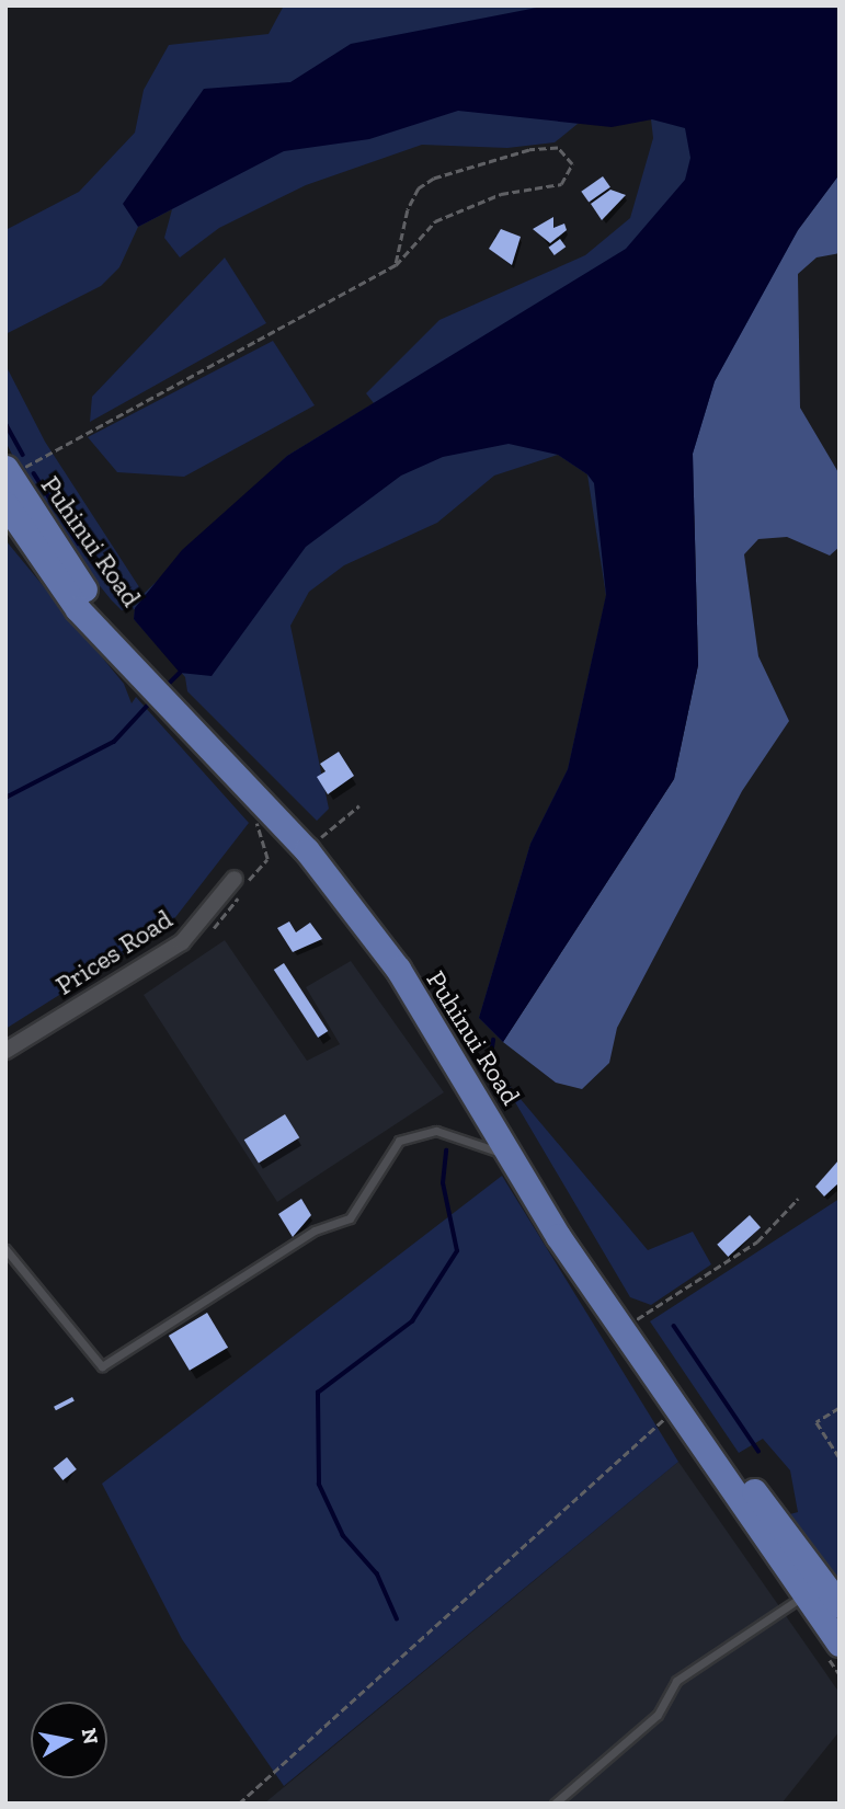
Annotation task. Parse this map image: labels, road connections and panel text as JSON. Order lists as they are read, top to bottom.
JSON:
{
  "streets": {
    "highway": ["Puhinui Road"],
    "street": ["Prices Road"]
  },
  "north": "right"
}
